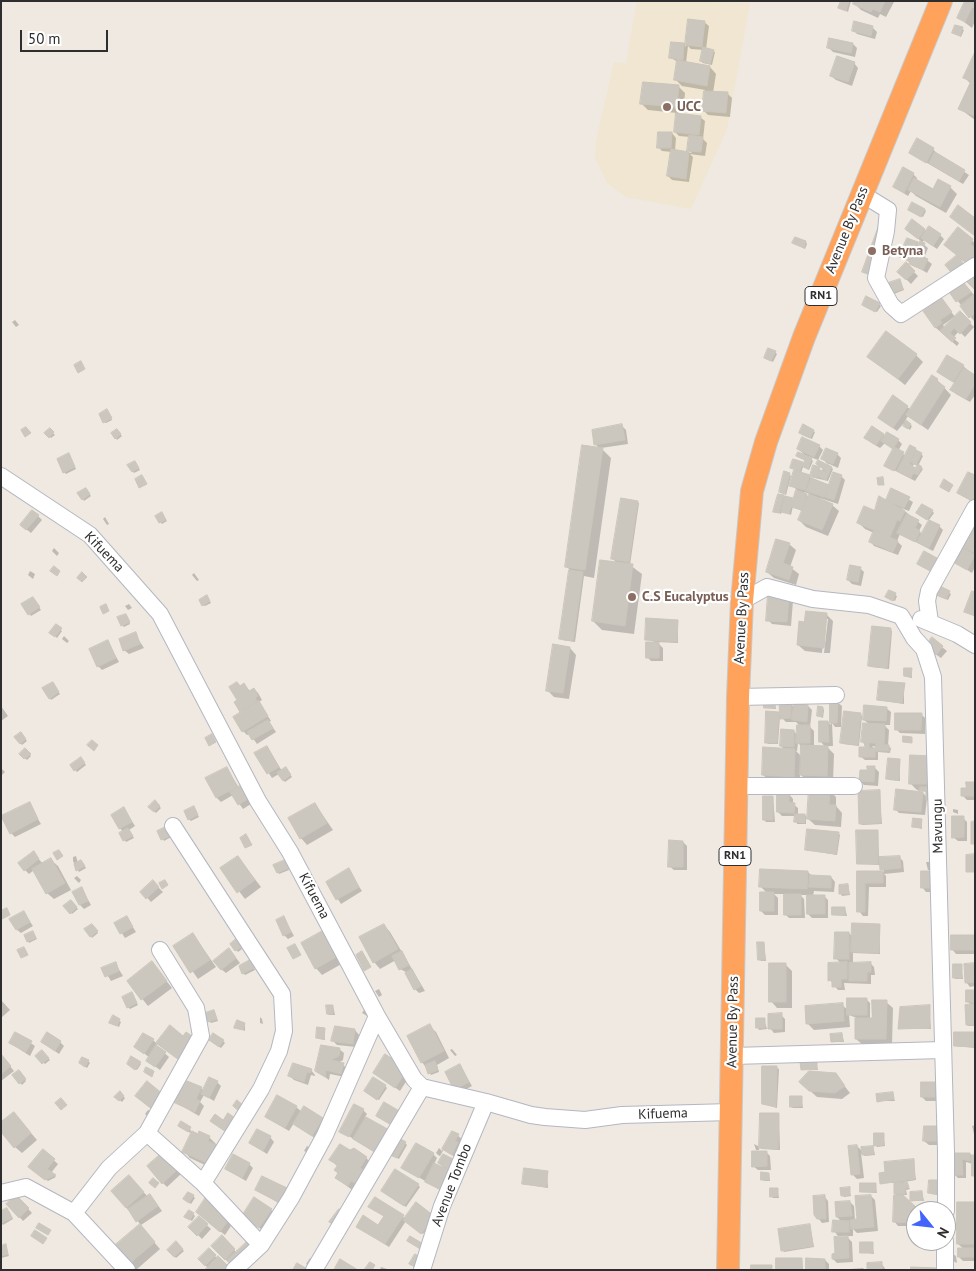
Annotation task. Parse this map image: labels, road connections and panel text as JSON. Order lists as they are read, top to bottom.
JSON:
{
  "streets": {
    "highway": ["Avenue By Pass", "RN1"],
    "street": ["Kifuema", "Mavungu", "Avenue Tombo"]
  },
  "crossings": [
    ["Avenue By Pass", "Kifuema"],
    ["Kifuema", "Avenue Tombo"]
  ],
  "places": ["UCC", "Betyna", "C.S Eucalyptus"],
  "scale_bar": "50 m",
  "north": "bottom right"
}
